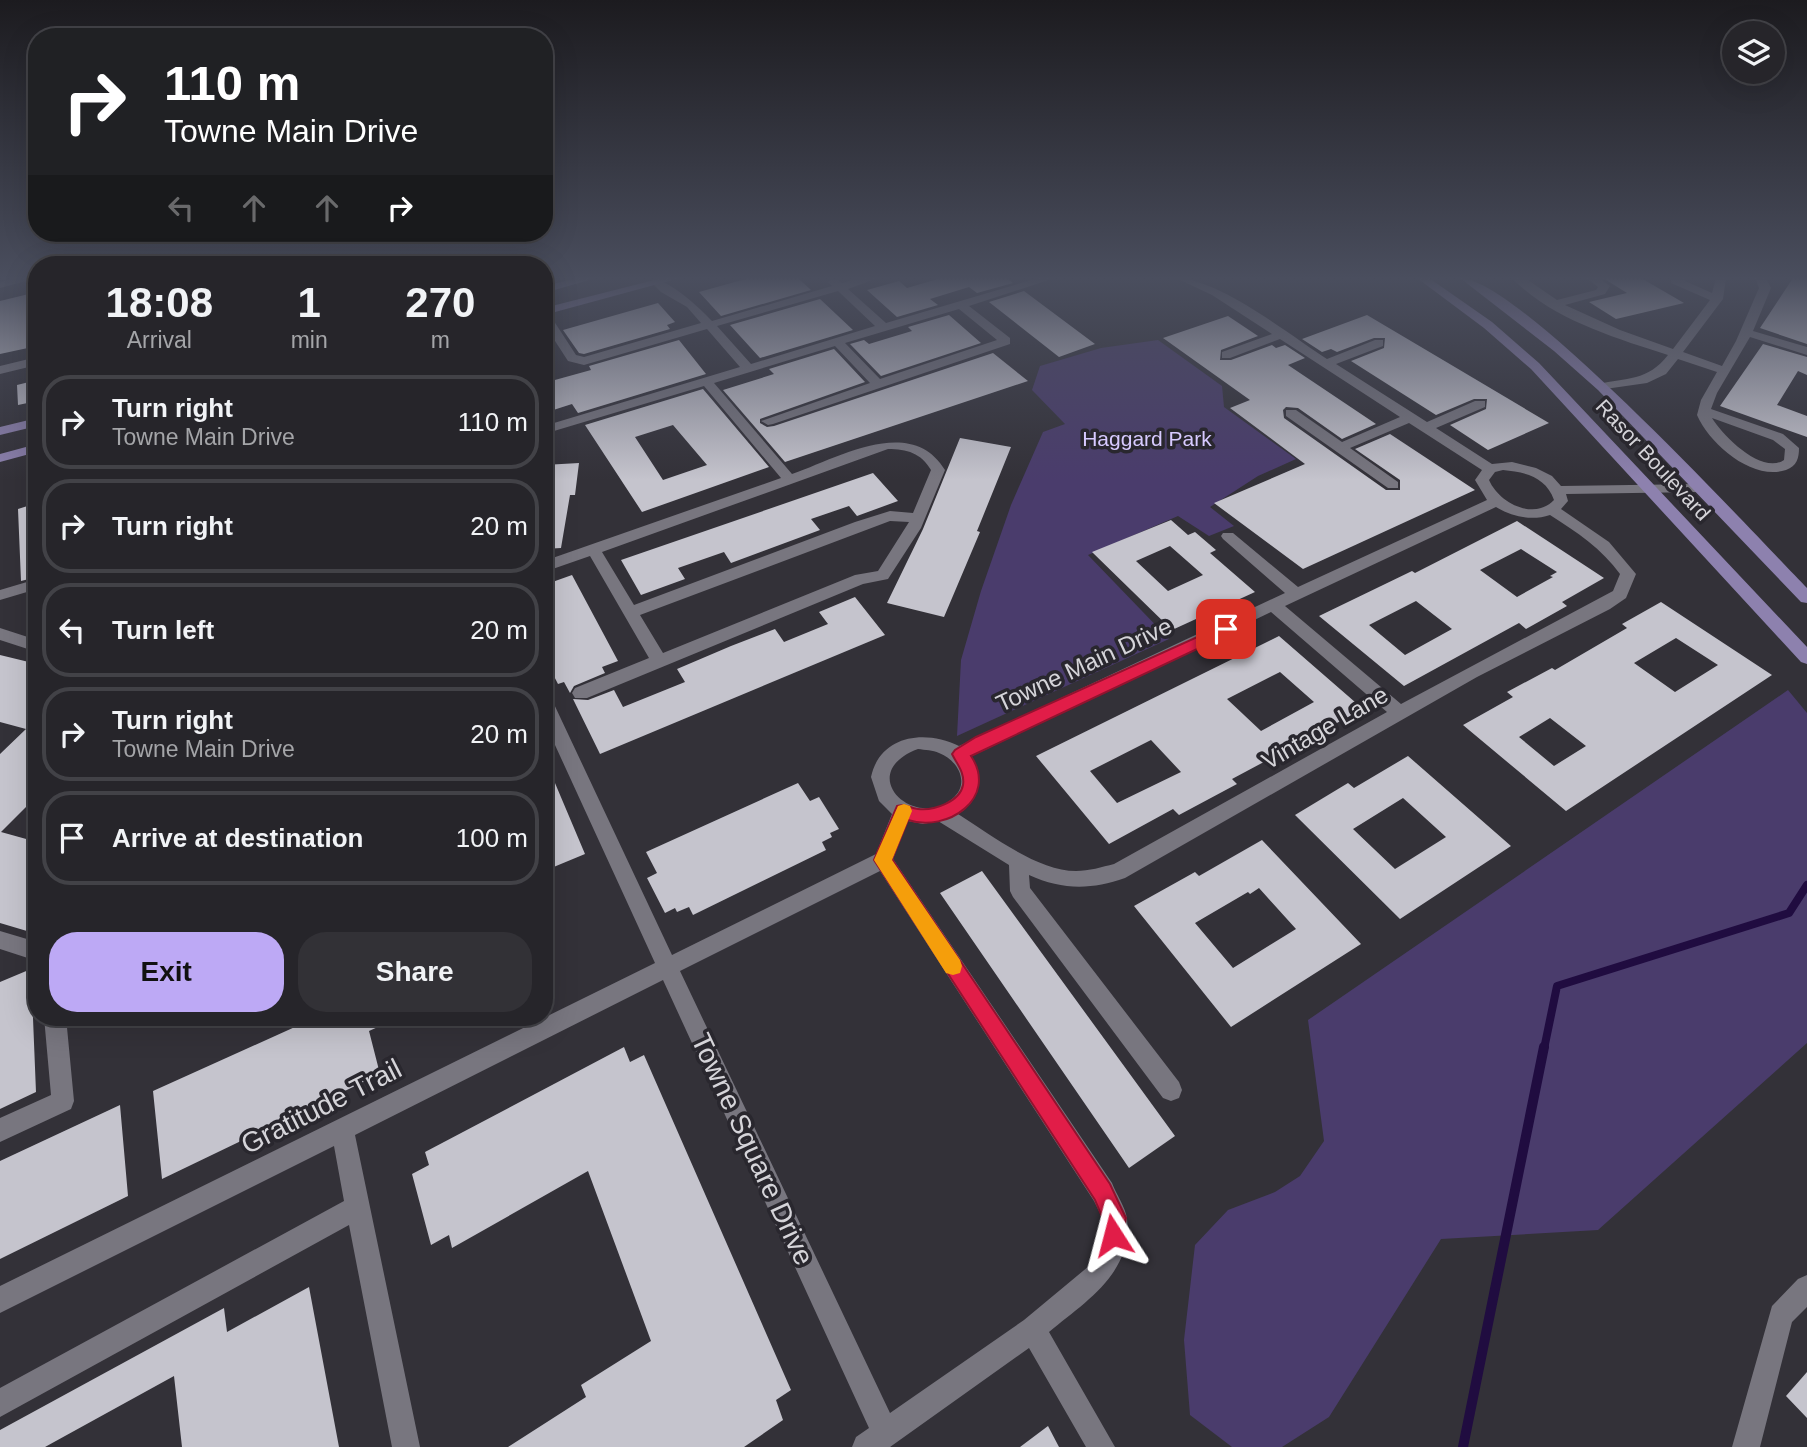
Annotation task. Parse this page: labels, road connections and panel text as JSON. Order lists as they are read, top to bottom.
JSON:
{
  "streets": {
    "main road": ["Rasor Boulevard"],
    "street": [
      "Towne Main Drive",
      "Vintage Lane",
      "Gratitude Trail",
      "Towne Square Drive"
    ]
  },
  "crossings": [
    ["Towne Main Drive", "Vintage Lane"],
    ["Gratitude Trail", "Towne Square Drive"]
  ],
  "parks": ["Haggard Park"],
  "page": {
    "turn": ["110 m", "Towne Main Drive"],
    "eta": [
      "18:08",
      "Arrival",
      "1",
      "min",
      "270",
      "m"
    ],
    "list": [
      {
        "name": "Turn right",
        "note": "Towne Main Drive",
        "value": "110 m"
      },
      {
        "name": "Turn right",
        "value": "20 m"
      },
      {
        "name": "Turn left",
        "value": "20 m"
      },
      {
        "name": "Turn right",
        "note": "Towne Main Drive",
        "value": "20 m"
      },
      {
        "name": "Arrive at destination",
        "value": "100 m"
      }
    ],
    "buttons": ["Exit", "Share"]
  }
}
